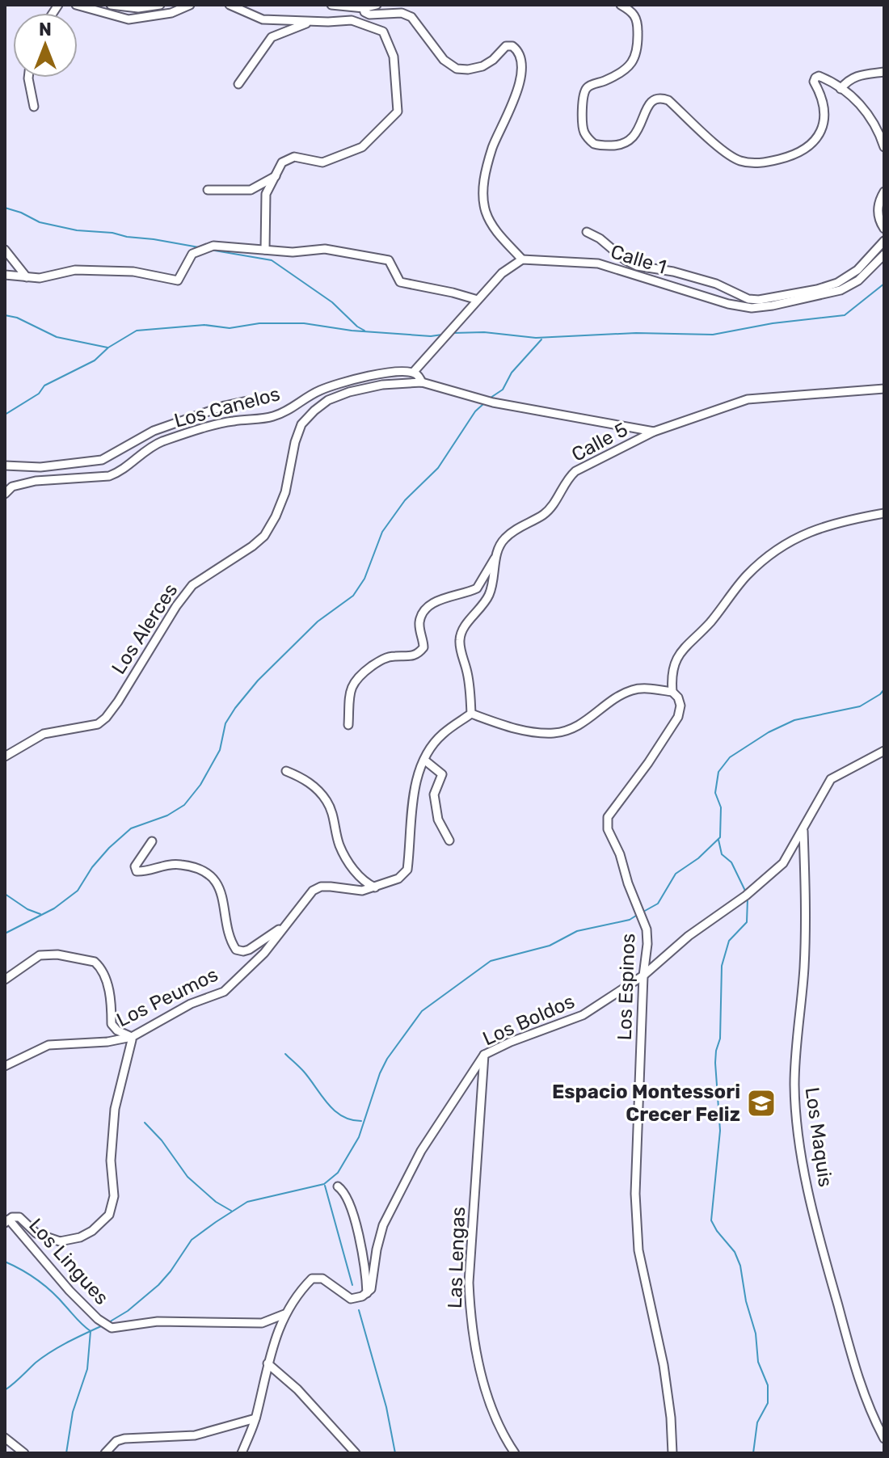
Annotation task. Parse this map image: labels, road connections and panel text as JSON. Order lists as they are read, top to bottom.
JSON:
{
  "streets": {
    "street": [
      "Calle 1",
      "Los Canelos",
      "Calle 5",
      "Los Alerces",
      "Los Espinos",
      "Los Peumos",
      "Los Boldos",
      "Los Maquis",
      "Las Lengas",
      "Los Lingues"
    ]
  },
  "crossings": [
    ["Calle 5", "Los Peumos"],
    ["Los Espinos", "Los Boldos"],
    ["Los Peumos", "Los Lingues"],
    ["Los Boldos", "Los Maquis"],
    ["Los Boldos", "Las Lengas"]
  ],
  "places": {
    "school or university": ["Espacio Montessori Crecer Feliz"]
  },
  "north": "top"
}
